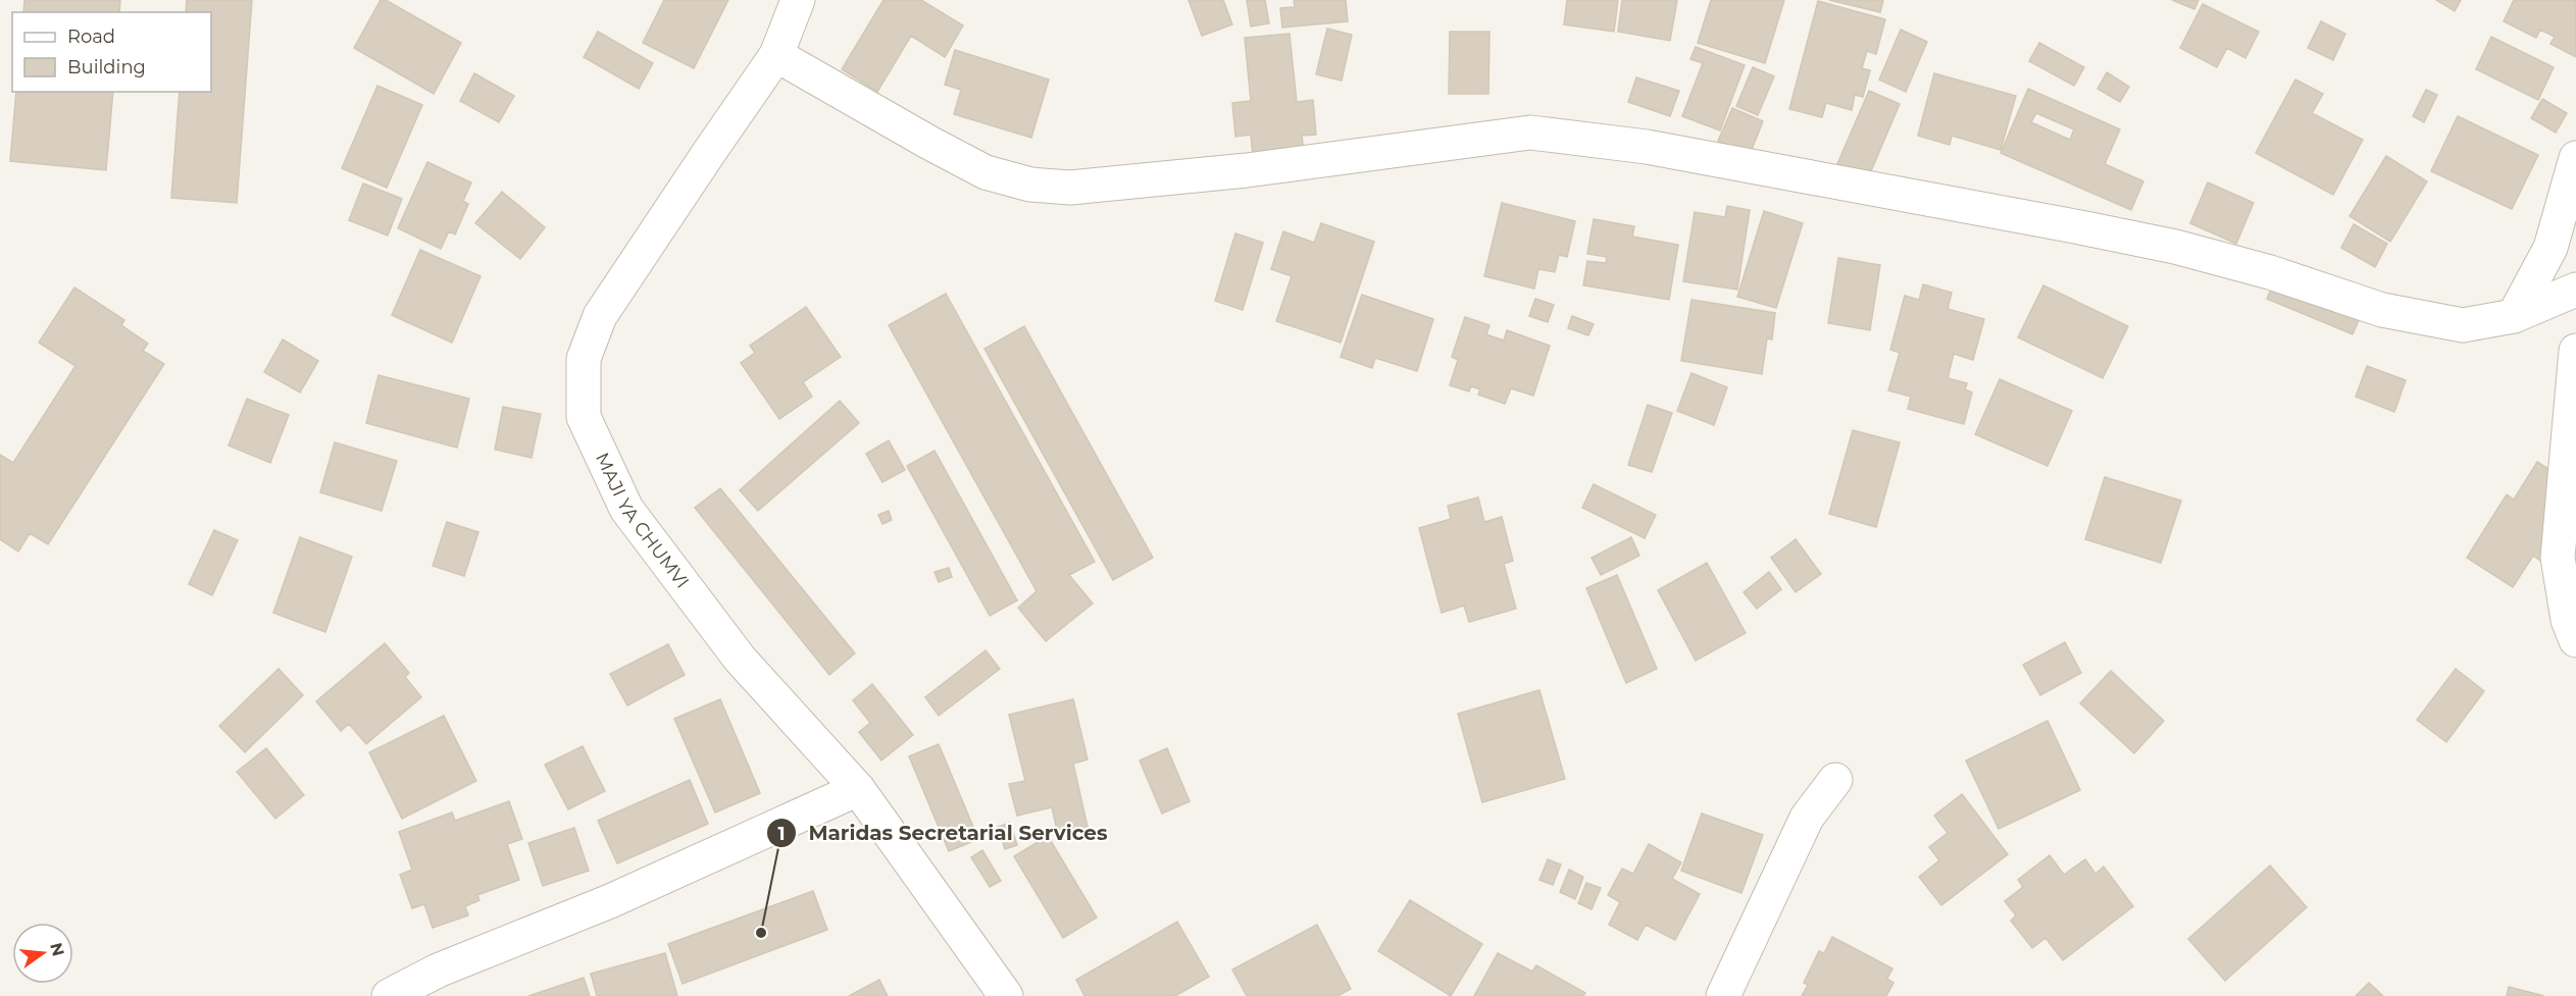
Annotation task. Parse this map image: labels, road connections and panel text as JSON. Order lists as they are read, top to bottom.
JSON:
{
  "streets": {
    "street": ["MAJI YA CHUMVI"]
  },
  "places": ["Maridas Secretarial Services"],
  "legend": ["Road", "Building"],
  "north": "right"
}
